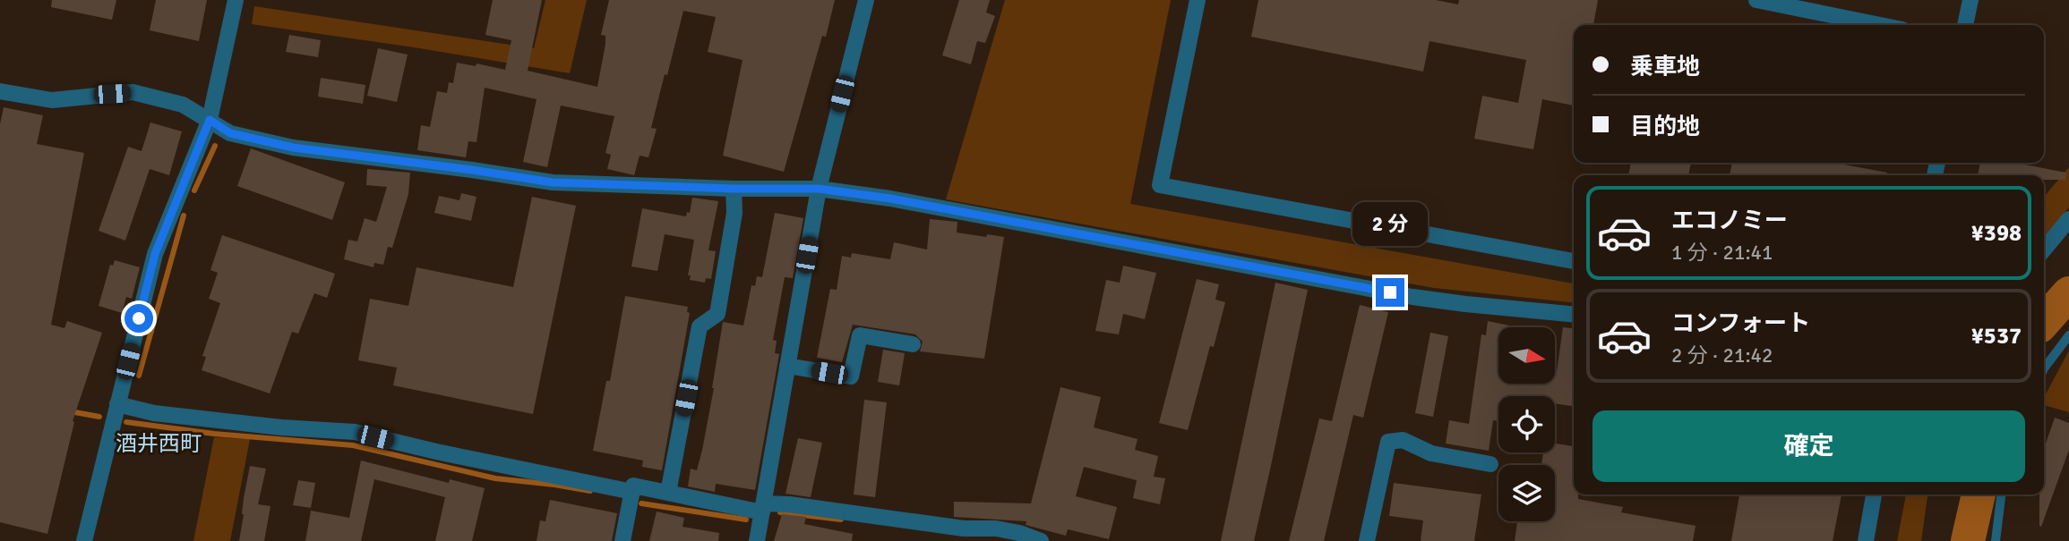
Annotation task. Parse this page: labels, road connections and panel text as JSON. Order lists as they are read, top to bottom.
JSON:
{
  "districts": ["酒井西町"],
  "north": "right",
  "page": {
    "banner": ["乗車地", "目的地"],
    "list": [
      {
        "name": "エコノミー",
        "note": "1 分 · 21:41",
        "value": "¥398"
      },
      {
        "name": "コンフォート",
        "note": "2 分 · 21:42",
        "value": "¥537"
      }
    ],
    "bubble": "2 分",
    "buttons": "確定"
  }
}
